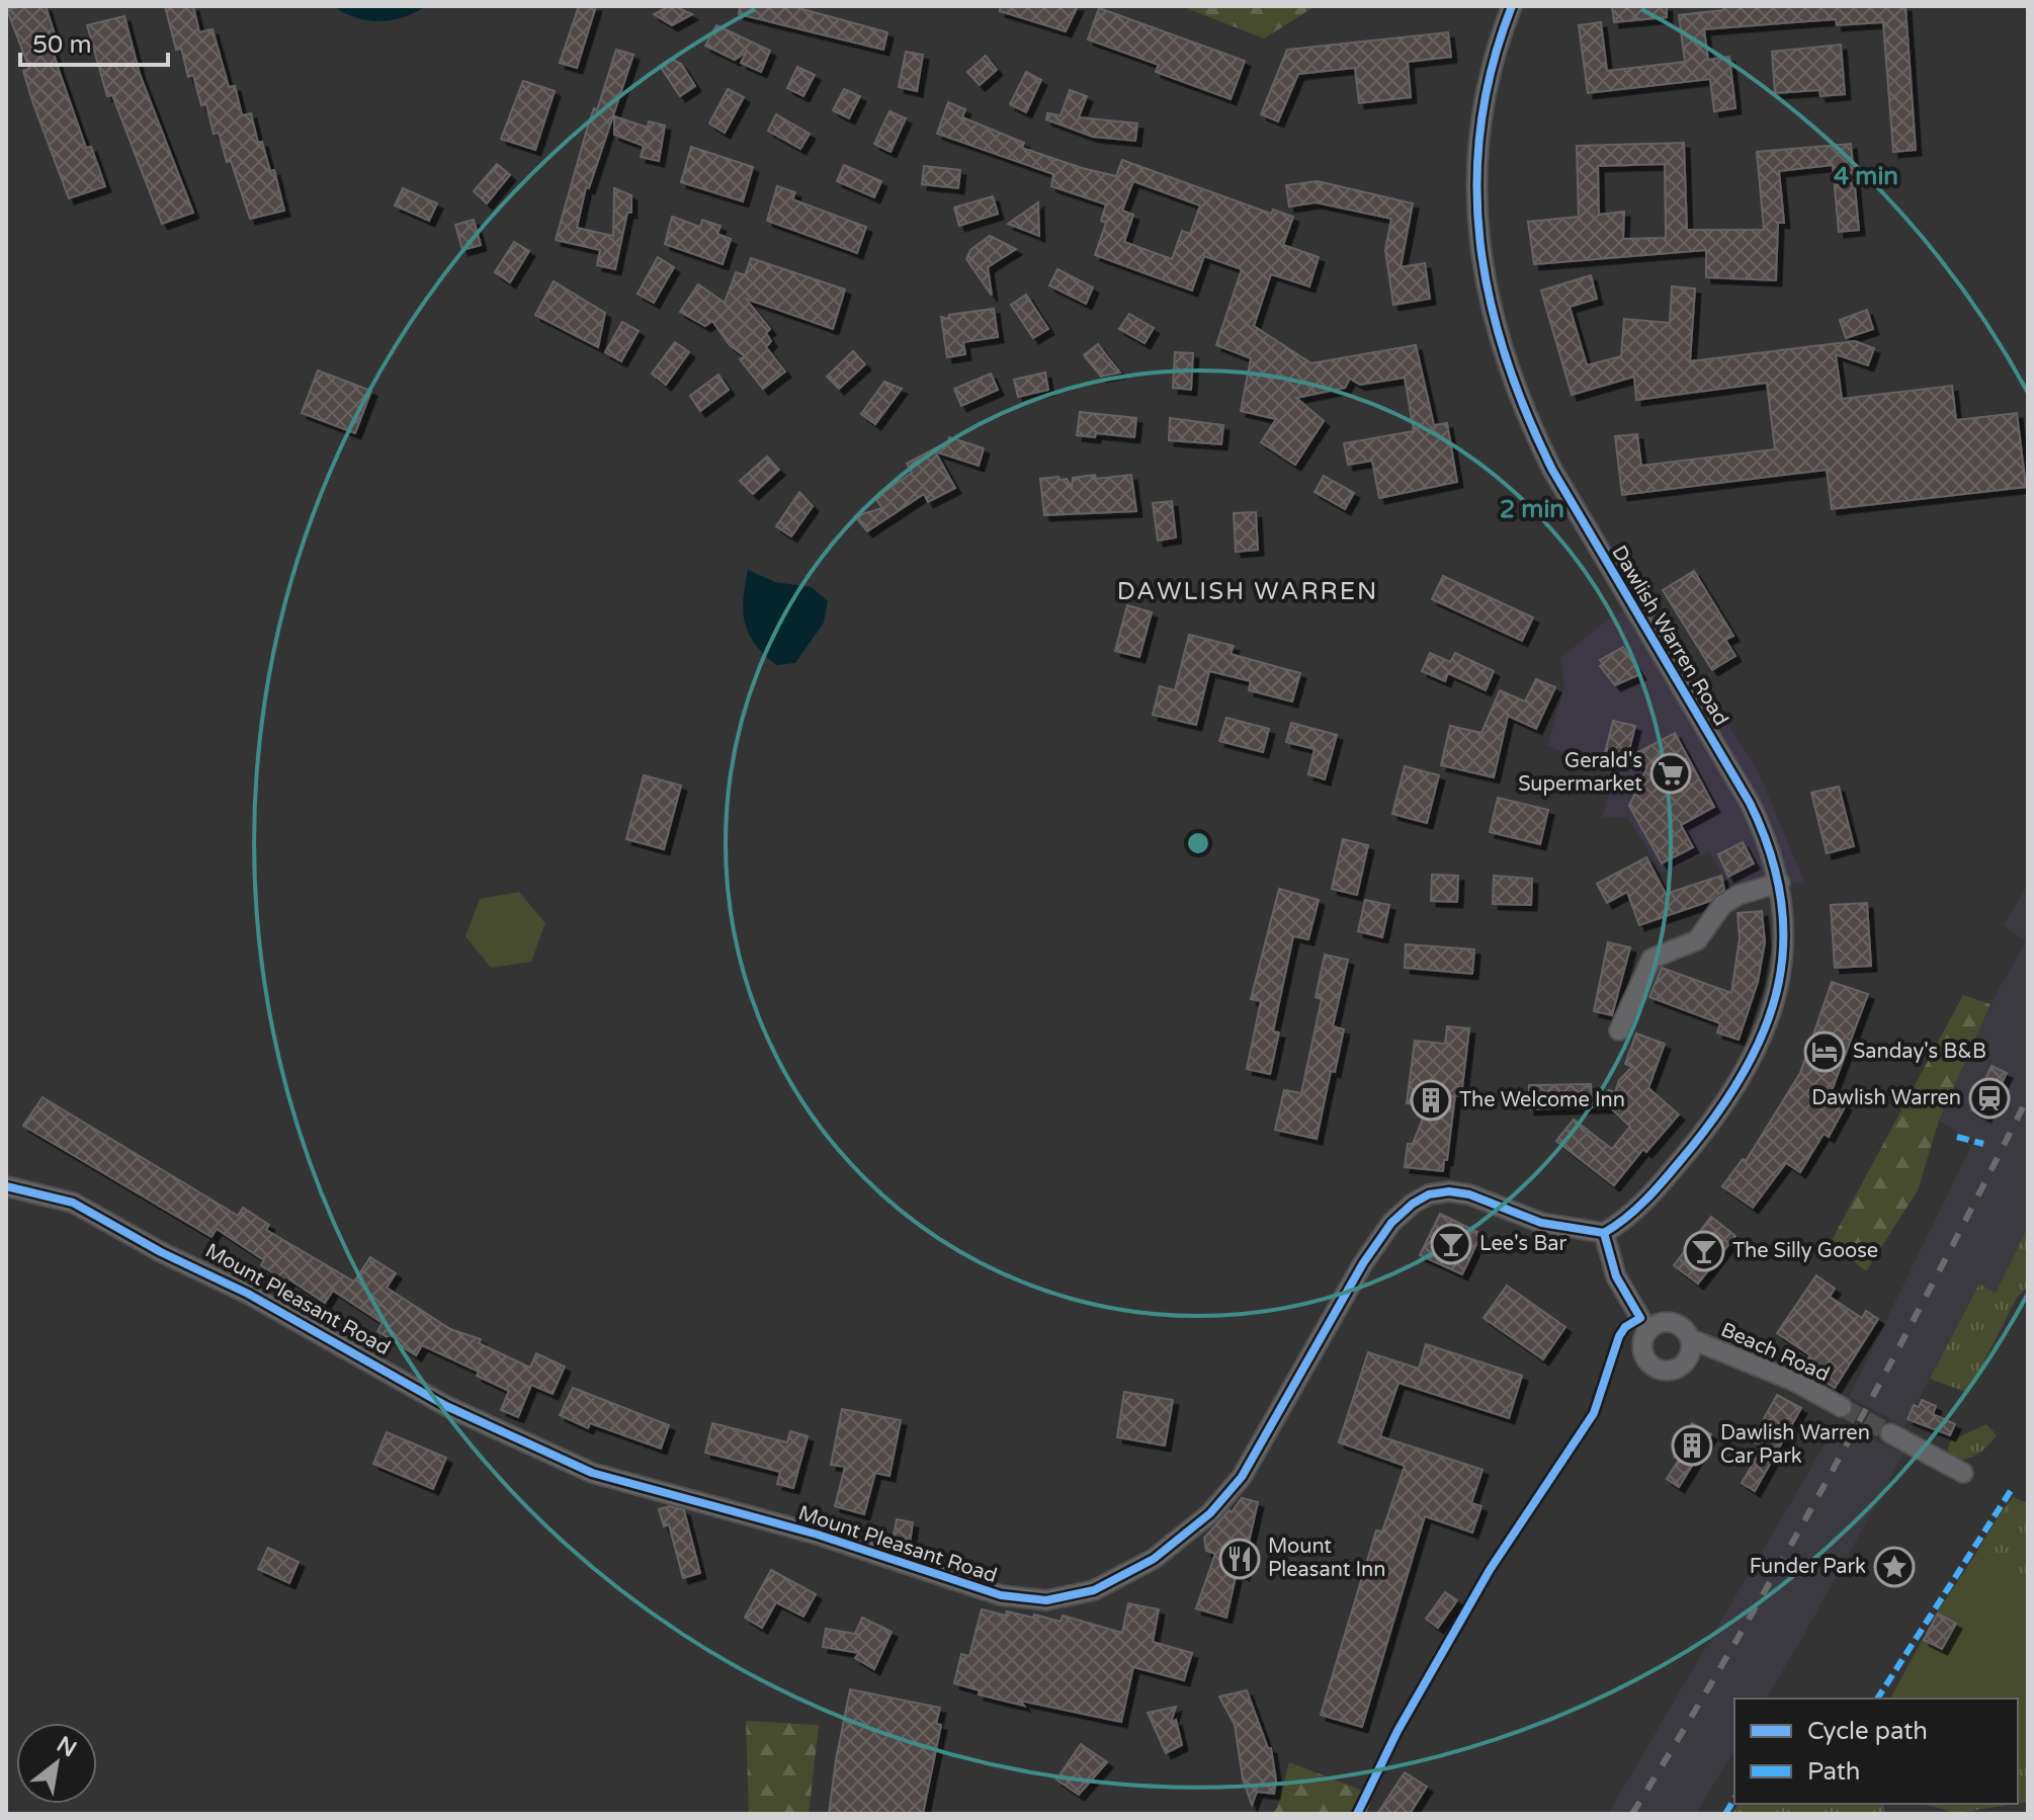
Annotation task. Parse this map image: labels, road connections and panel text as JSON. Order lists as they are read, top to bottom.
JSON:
{
  "streets": {
    "street": ["Dawlish Warren Road", "Mount Pleasant Road", "Beach Road"]
  },
  "crossings": [
    ["Dawlish Warren Road", "Mount Pleasant Road"],
    ["Dawlish Warren Road", "Beach Road"],
    ["Mount Pleasant Road", "Beach Road"]
  ],
  "districts": ["DAWLISH WARREN"],
  "places": {
    "supermarket": ["Gerald's Supermarket"],
    "hotel": ["Sanday's B&B"],
    "station": ["Dawlish Warren"],
    "building": ["The Welcome Inn", "Dawlish Warren Car Park"],
    "bar": ["Lee's Bar", "The Silly Goose"],
    "restaurant": ["Mount Pleasant Inn"],
    "place": ["Funder Park"]
  },
  "legend": ["Cycle path", "Path"],
  "scale_bar": "50 m",
  "north": "top right",
  "rings": ["4 min", "2 min"]
}
